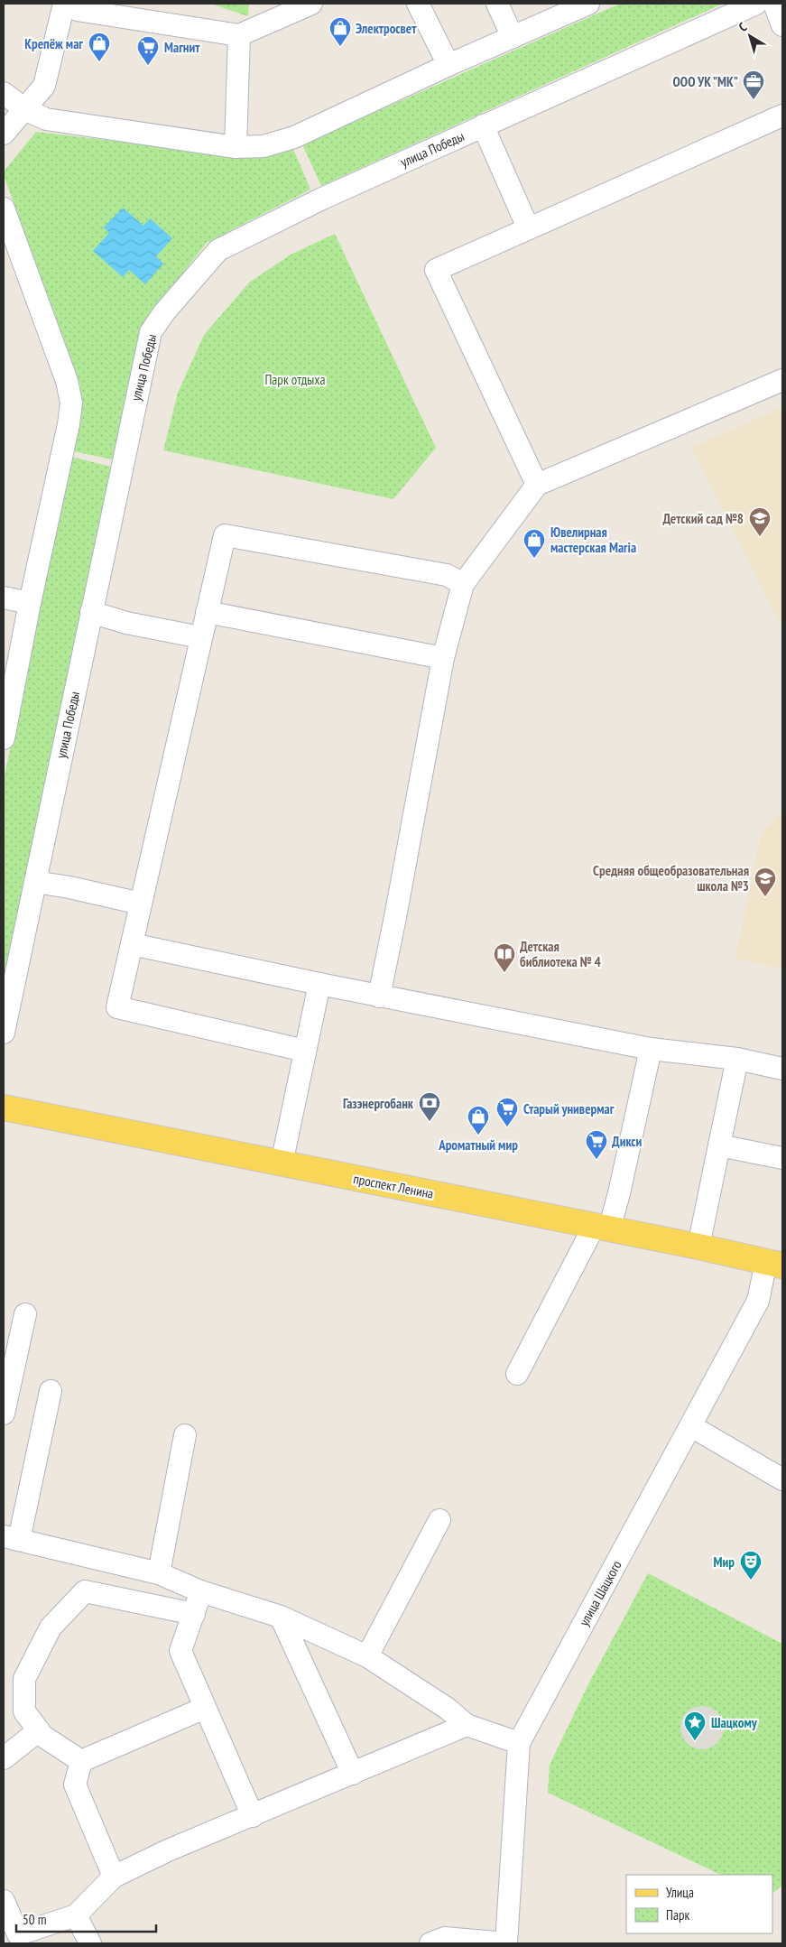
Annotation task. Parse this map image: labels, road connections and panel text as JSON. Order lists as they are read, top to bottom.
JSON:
{
  "streets": {
    "main road": ["проспект Ленина"],
    "street": ["улица Победы", "улица Шацкого"]
  },
  "crossings": [
    ["проспект Ленина", "улица Шацкого"]
  ],
  "parks": ["Парк отдыха"],
  "places": {
    "shop": [
      "Электросвет",
      "Крепёж маг",
      "Ювелирная мастерская Maria",
      "Ароматный мир"
    ],
    "supermarket": ["Магнит", "Старый универмаг", "Дикси"],
    "office": ["ООО УК \"МК\""],
    "school or university": ["Детский сад №8", "Средняя общеобразовательная школа №3"],
    "library": ["Детская библиотека № 4"],
    "bank": ["Газэнергобанк"],
    "theatre": ["Мир"],
    "place": ["Шацкому"]
  },
  "legend": ["Улица", "Парк"],
  "scale_bar": "50 m",
  "north": "top left"
}
